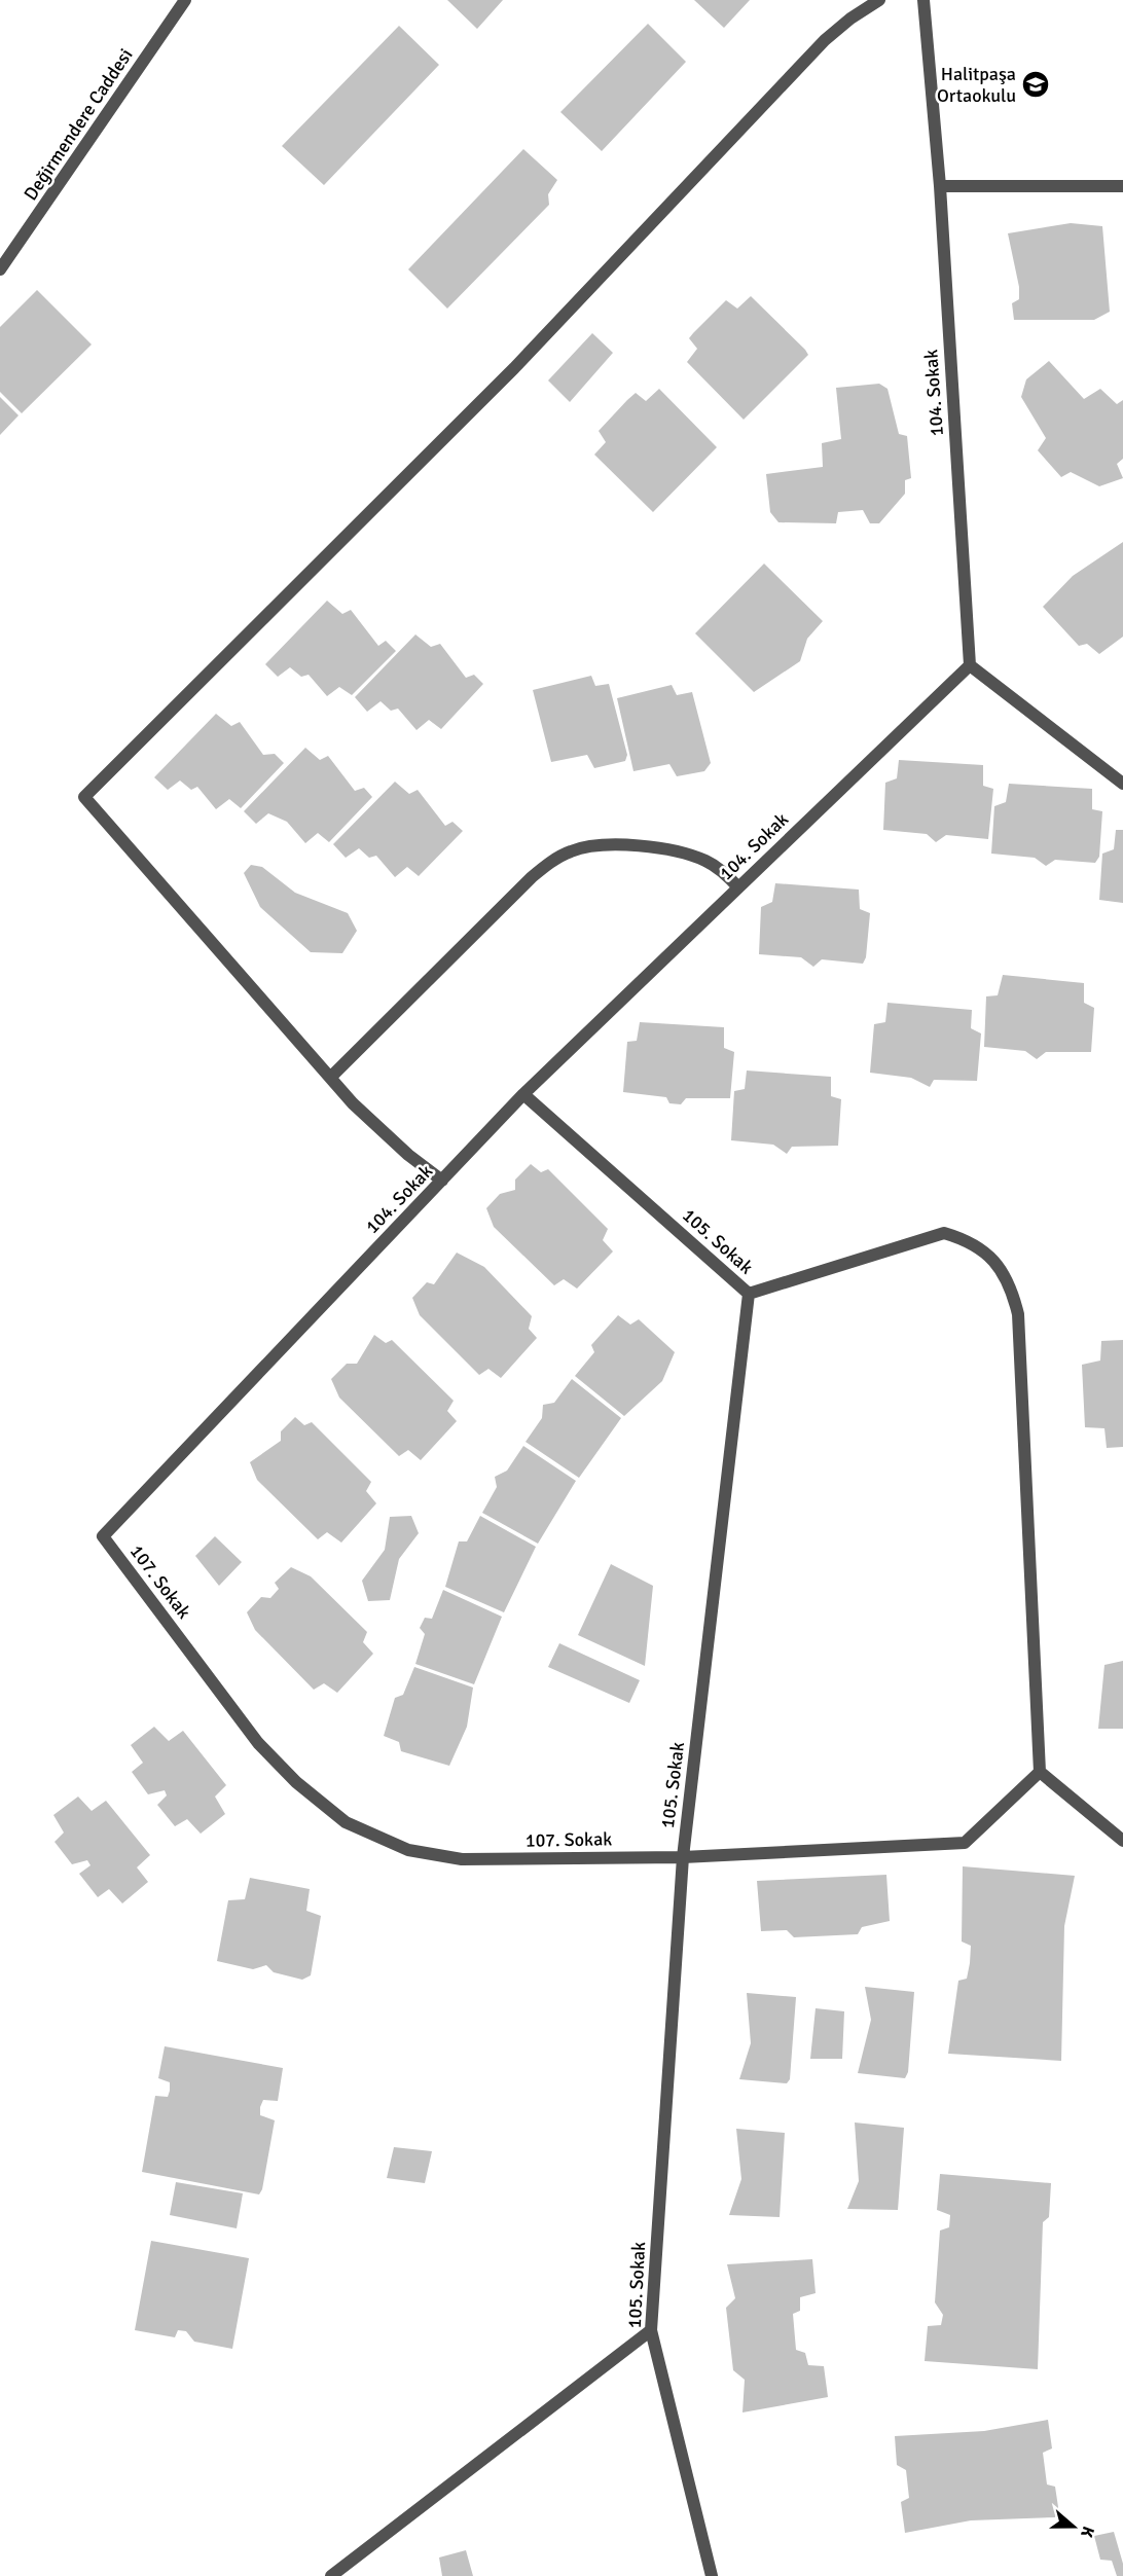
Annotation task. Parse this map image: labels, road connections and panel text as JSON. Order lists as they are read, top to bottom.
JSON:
{
  "streets": {
    "street": [
      "Değirmendere Caddesi",
      "104. Sokak",
      "105. Sokak",
      "107. Sokak"
    ]
  },
  "crossings": [
    ["104. Sokak", "105. Sokak"],
    ["104. Sokak", "107. Sokak"],
    ["105. Sokak", "107. Sokak"]
  ],
  "places": {
    "school or university": ["Halitpaşa Ortaokulu"]
  },
  "north": "right"
}
